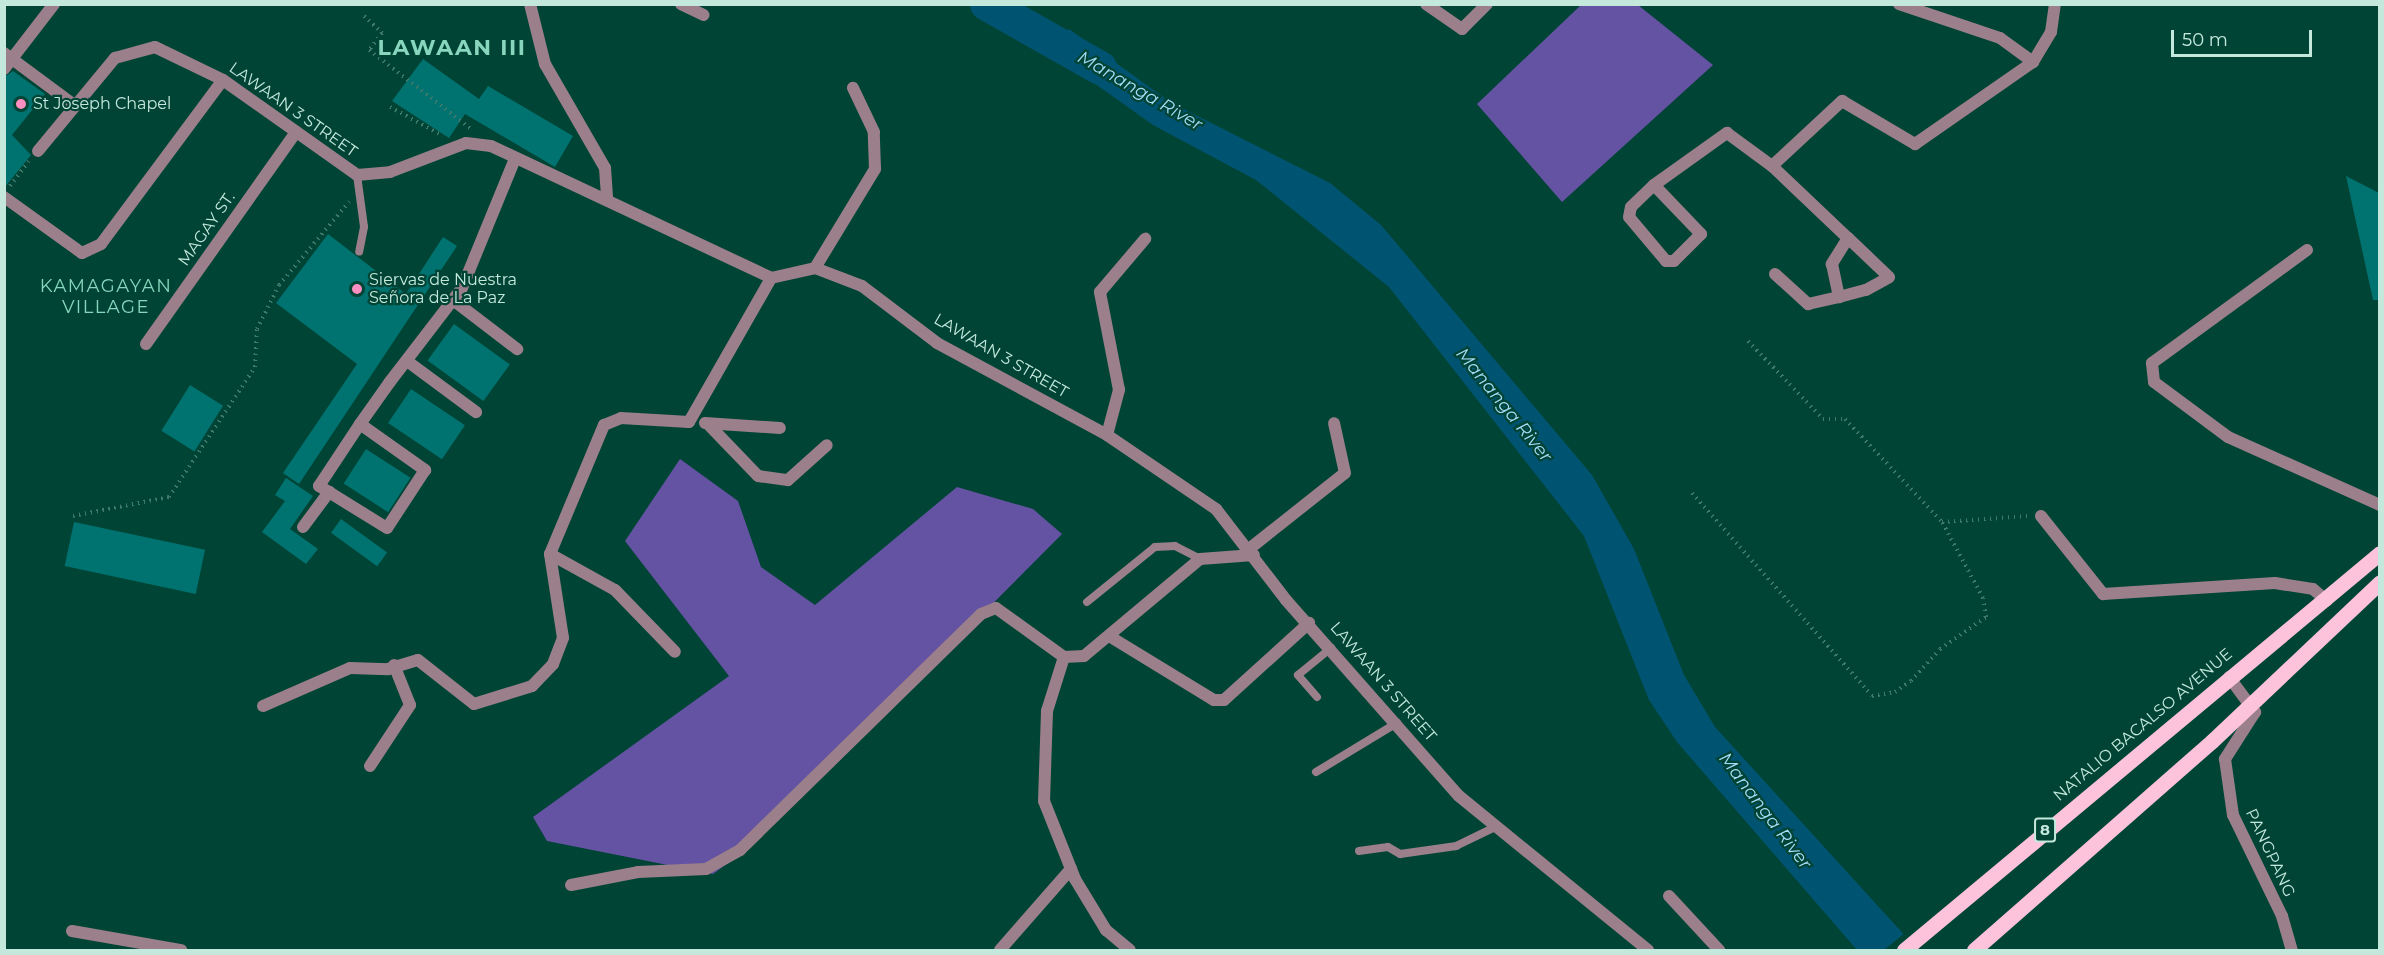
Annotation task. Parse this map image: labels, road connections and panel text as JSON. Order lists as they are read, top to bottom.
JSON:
{
  "streets": {
    "main road": ["NATALIO BACALSO AVENUE", "8"],
    "street": ["LAWAAN 3 STREET", "MAGAY ST.", "PANGPANG"]
  },
  "crossings": [
    ["LAWAAN 3 STREET", "MAGAY ST."]
  ],
  "districts": ["LAWAAN III", "KAMAGAYAN VILLAGE"],
  "water": ["Mananga River"],
  "places": ["St Joseph Chapel", "Siervas de Nuestra Señora de La Paz"],
  "scale_bar": "50 m"
}
